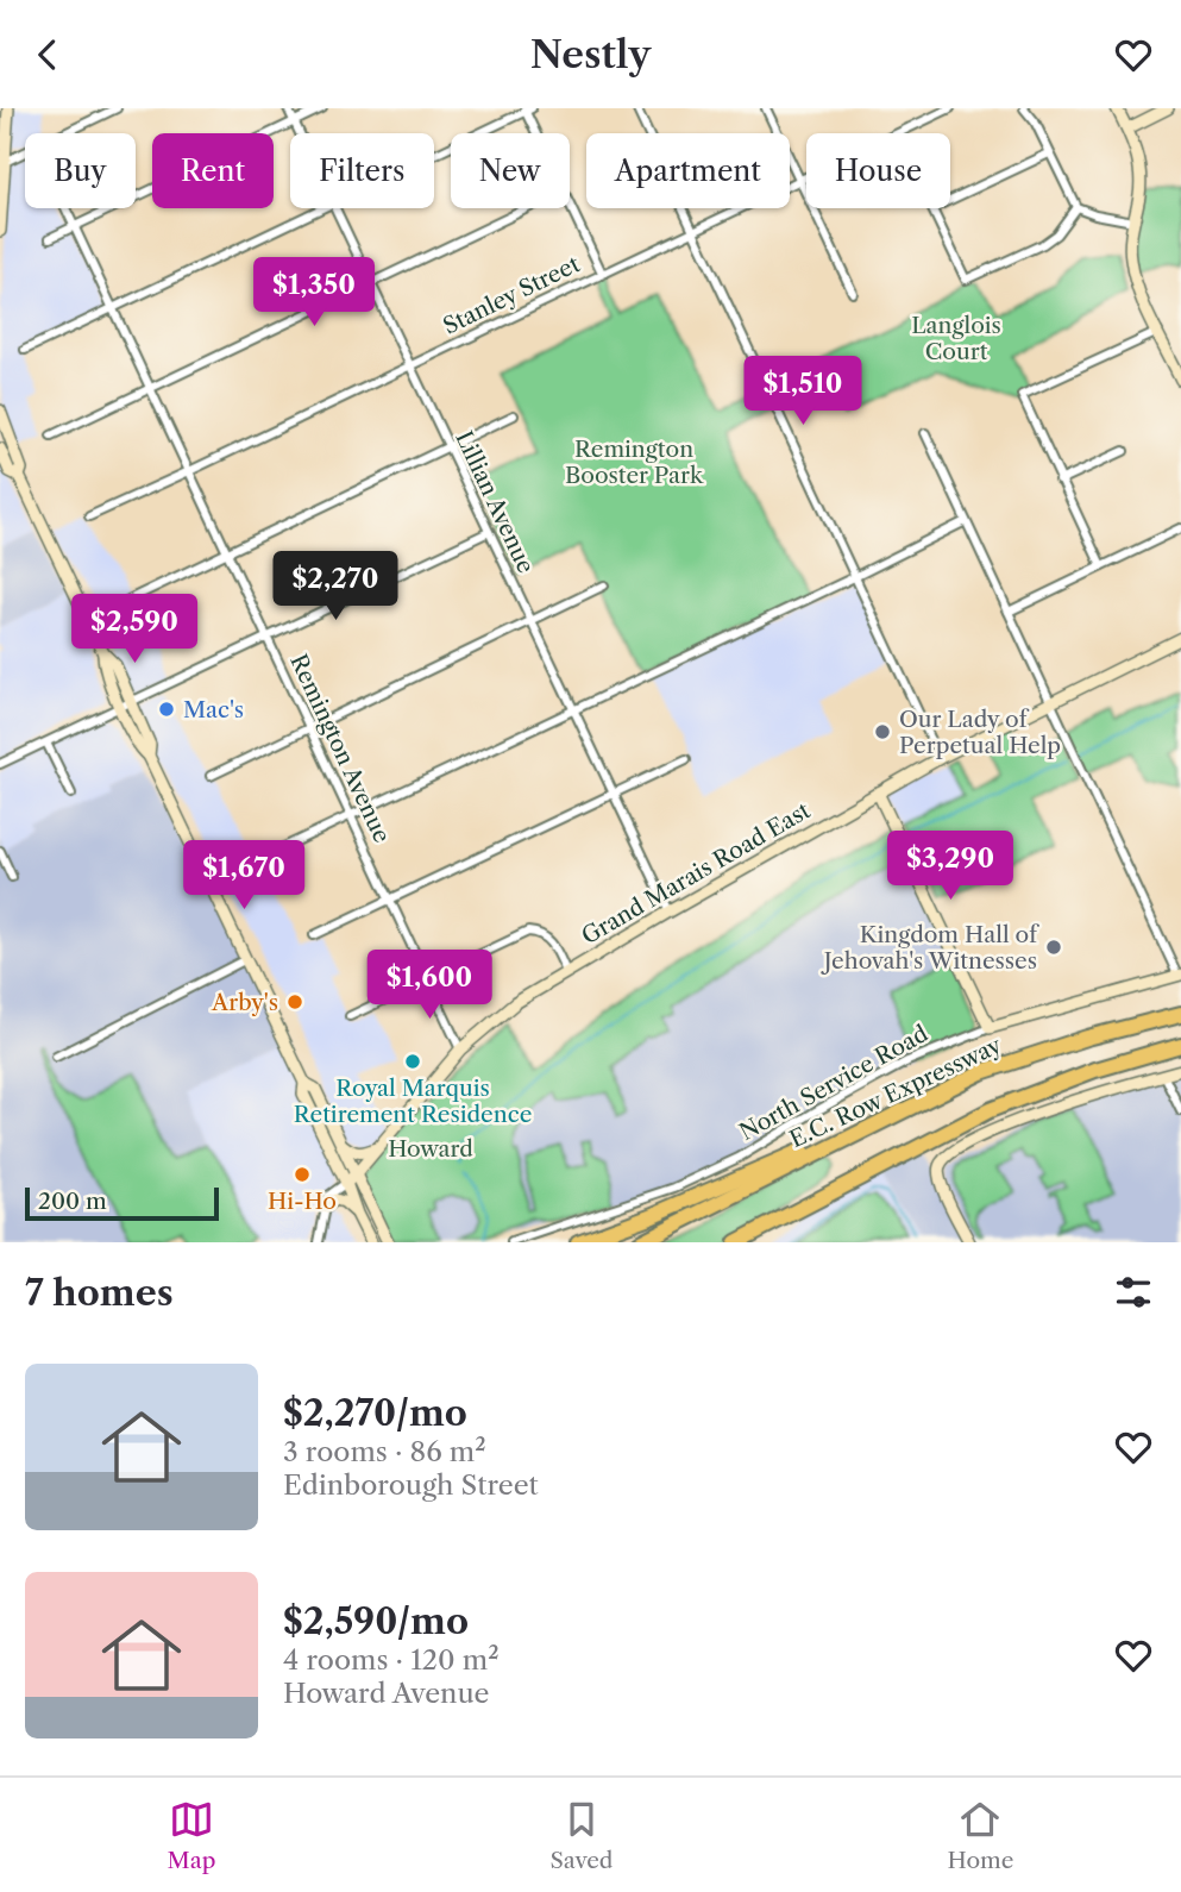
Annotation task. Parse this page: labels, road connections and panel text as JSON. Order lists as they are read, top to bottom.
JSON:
{
  "streets": {
    "highway": ["E.C. Row Expressway"],
    "street": [
      "Stanley Street",
      "Lillian Avenue",
      "Remington Avenue",
      "Grand Marais Road East",
      "North Service Road"
    ]
  },
  "crossings": [
    ["Stanley Street", "Lillian Avenue"],
    ["Stanley Street", "Remington Avenue"],
    ["Lillian Avenue", "Grand Marais Road East"],
    ["Remington Avenue", "Grand Marais Road East"]
  ],
  "parks": ["Langlois Court", "Remington Booster Park", "Howard"],
  "places": [
    "Mac's",
    "Our Lady of Perpetual Help",
    "Kingdom Hall of Jehovah's Witnesses",
    "Arby's",
    "Royal Marquis Retirement Residence",
    "Hi-Ho"
  ],
  "scale_bar": "200 m",
  "page": {
    "header": "Nestly",
    "chip": [
      "Buy",
      "Rent",
      "Filters",
      "New",
      "Apartment",
      "House"
    ],
    "price": [
      "$1,350",
      "$1,510",
      "$2,270",
      "$2,590",
      "$3,290",
      "$1,670",
      "$1,600"
    ],
    "scale": "200 m",
    "heading": "7 homes",
    "list": [
      {
        "name": "$2,270/mo",
        "note": "3 rooms · 86 m² · Edinborough Street"
      },
      {
        "name": "$2,590/mo",
        "note": "4 rooms · 120 m² · Howard Avenue"
      }
    ],
    "tabs": ["Map", "Saved", "Home"]
  }
}
